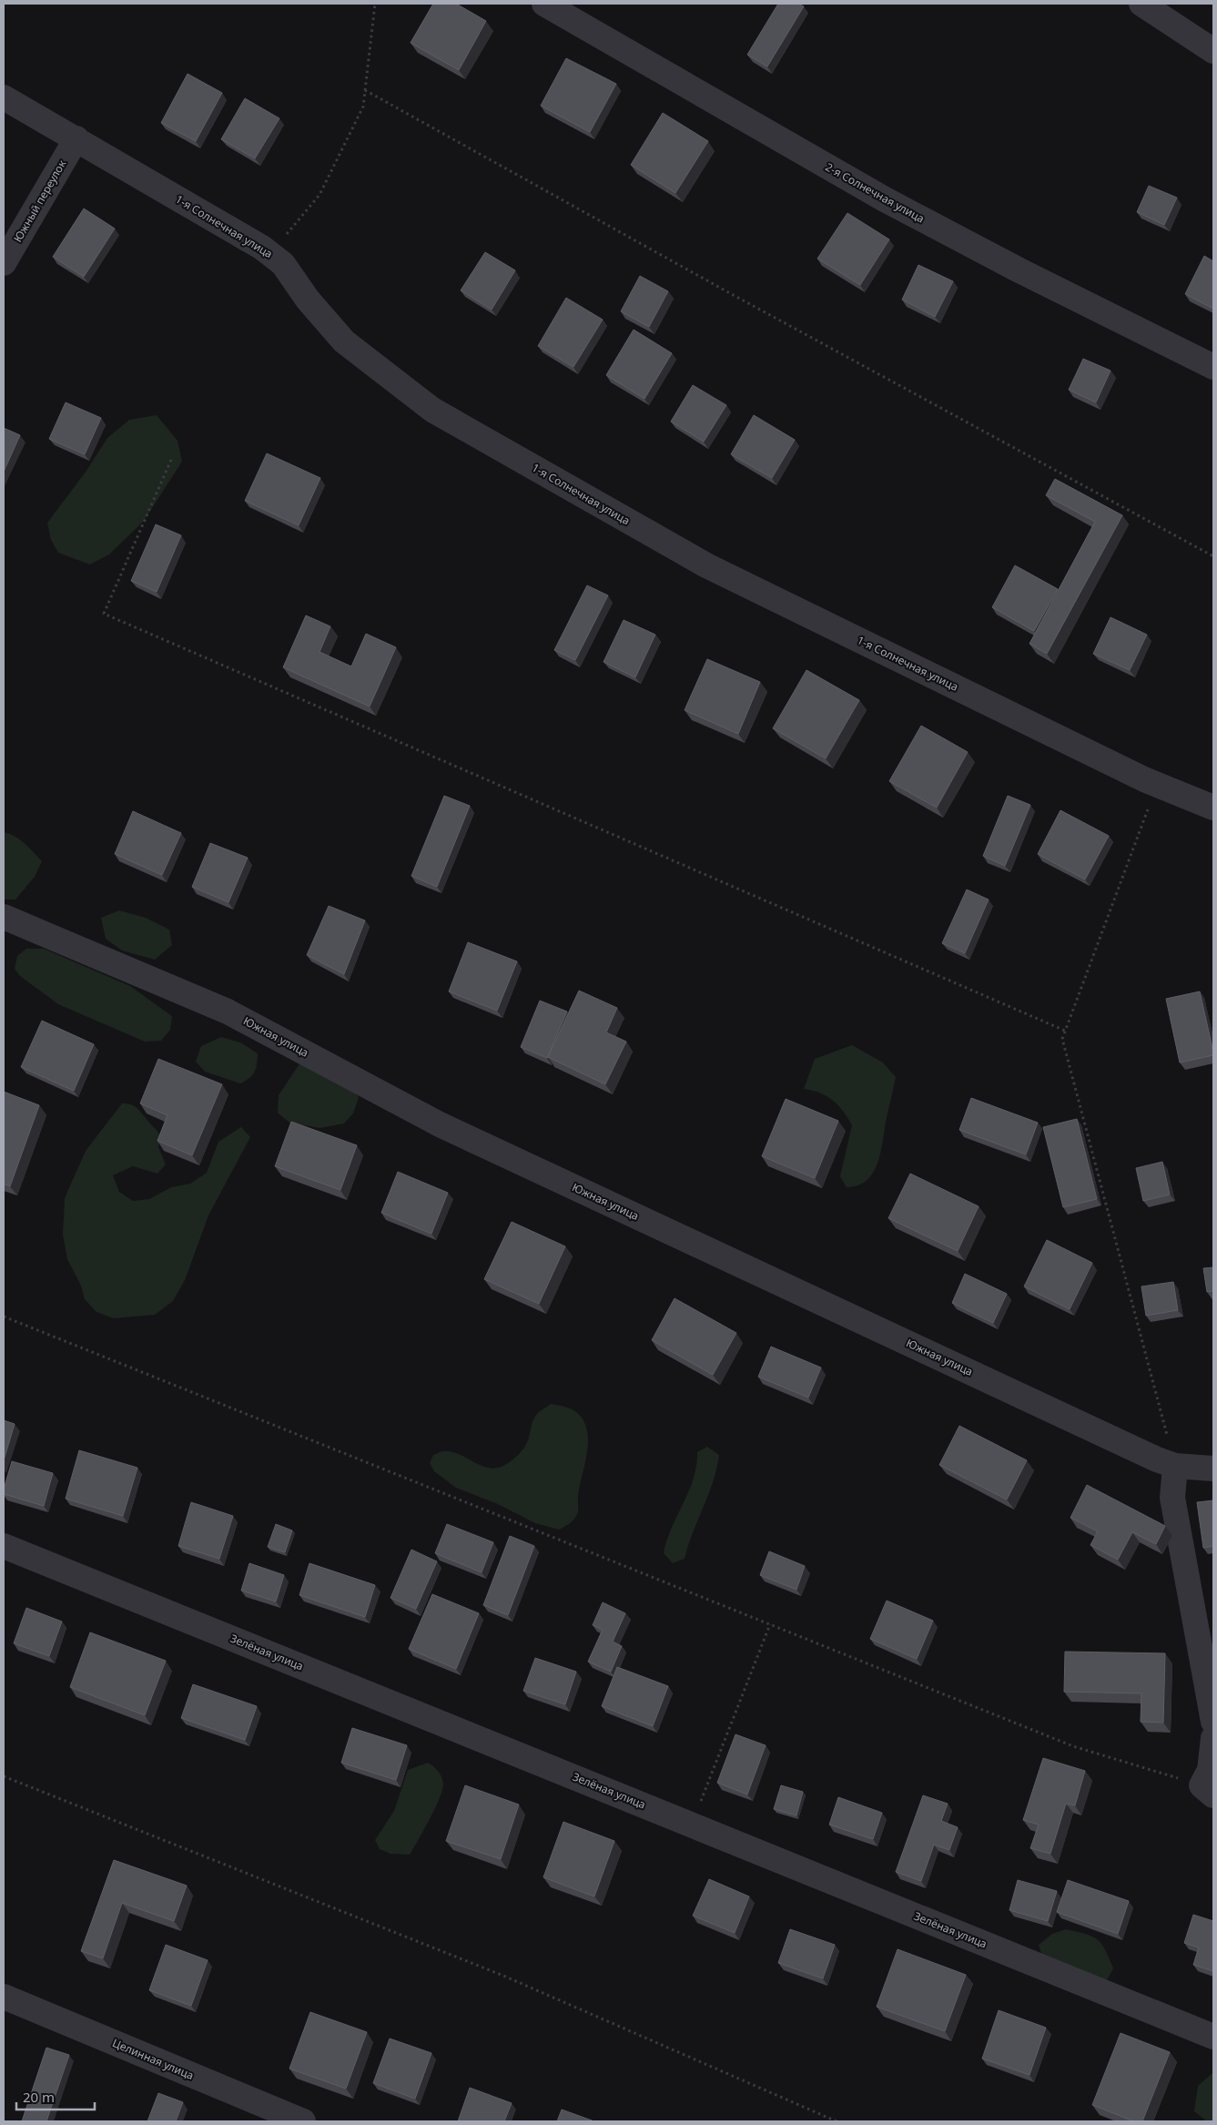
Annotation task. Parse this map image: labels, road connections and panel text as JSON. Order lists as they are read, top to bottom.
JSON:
{
  "streets": {
    "street": [
      "2-я Солнечная улица",
      "Южный переулок",
      "1-я Солнечная улица",
      "Южная улица",
      "Зелёная улица",
      "Целинная улица"
    ]
  },
  "crossings": [
    ["Южный переулок", "1-я Солнечная улица"]
  ],
  "scale_bar": "20 m"
}
